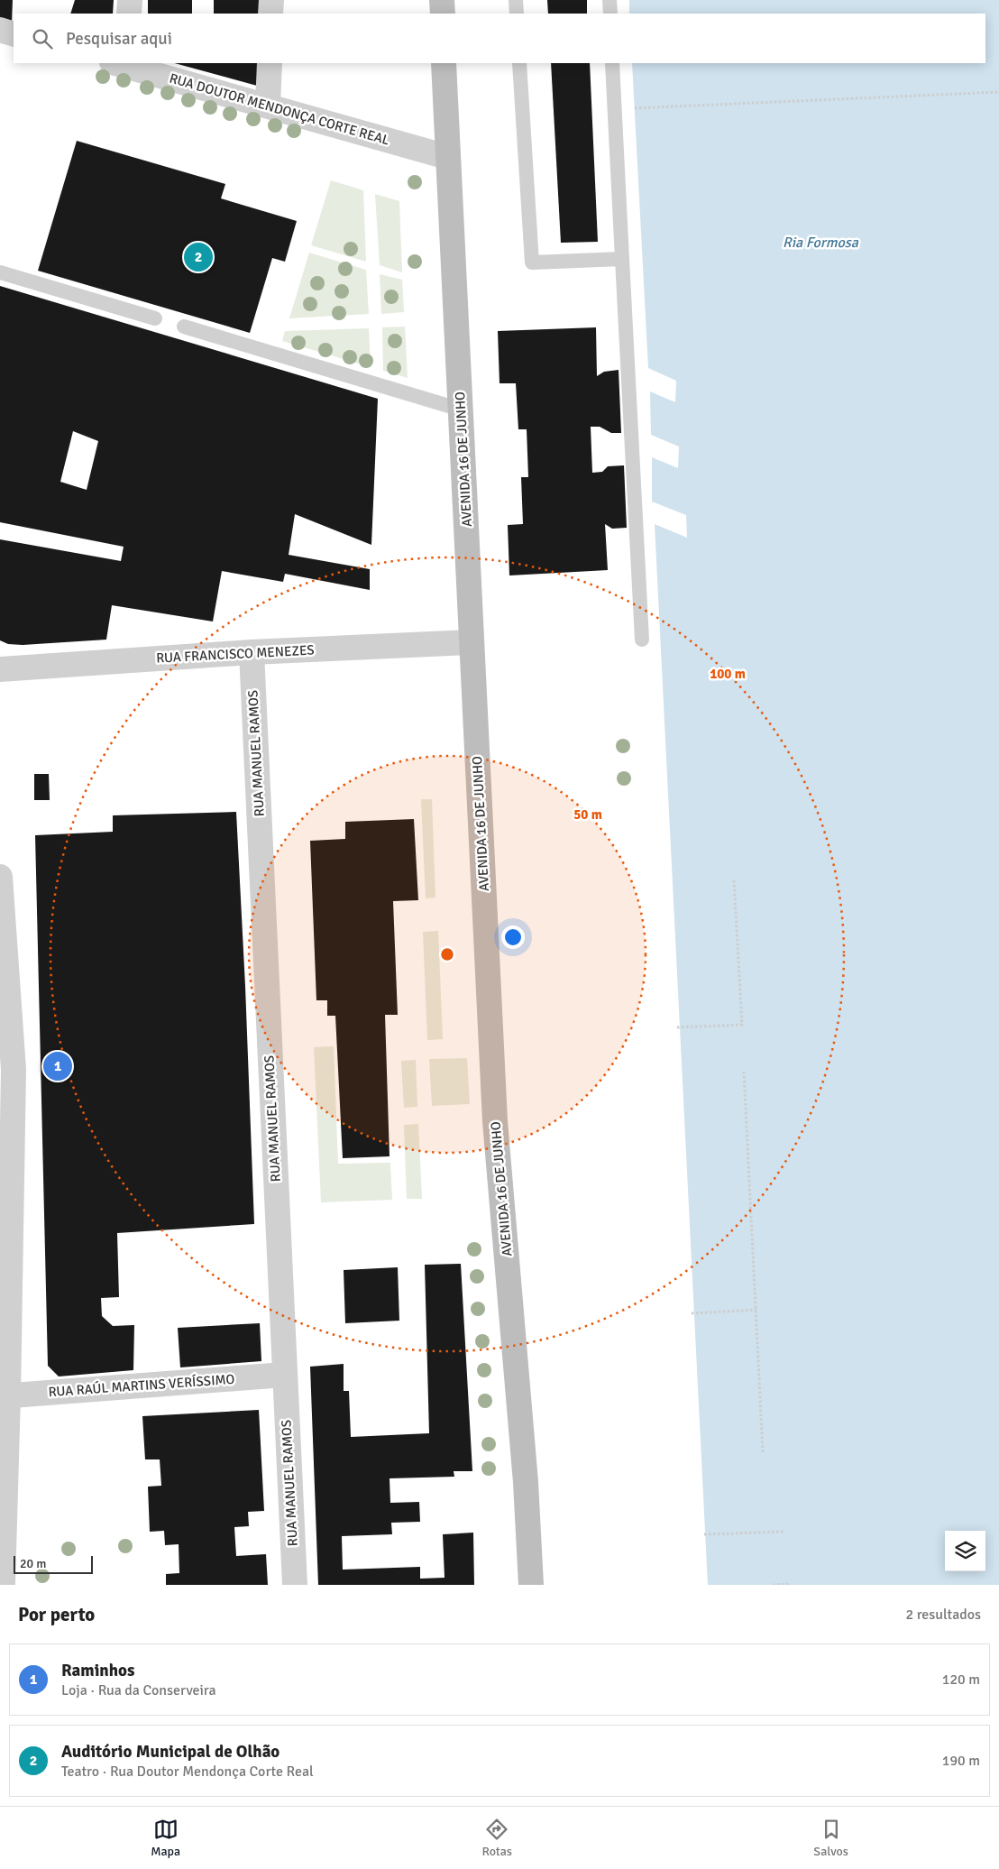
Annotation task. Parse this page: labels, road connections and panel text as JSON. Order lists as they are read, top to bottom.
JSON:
{
  "streets": {
    "main road": ["AVENIDA 16 DE JUNHO"],
    "street": [
      "RUA DOUTOR MENDONÇA CORTE REAL",
      "RUA FRANCISCO MENEZES",
      "RUA MANUEL RAMOS",
      "RUA RAÚL MARTINS VERÍSSIMO"
    ]
  },
  "crossings": [
    ["RUA DOUTOR MENDONÇA CORTE REAL", "AVENIDA 16 DE JUNHO"],
    ["AVENIDA 16 DE JUNHO", "RUA FRANCISCO MENEZES"],
    ["RUA FRANCISCO MENEZES", "RUA MANUEL RAMOS"],
    ["RUA MANUEL RAMOS", "RUA RAÚL MARTINS VERÍSSIMO"]
  ],
  "water": ["Ria Formosa"],
  "scale_bar": "20 m",
  "page": {
    "search": "Pesquisar aqui",
    "pins": ["2", "1"],
    "scale": "20 m",
    "heading": ["Por perto", "2 resultados"],
    "list": [
      {
        "mark": "1",
        "name": "Raminhos",
        "note": "Loja · Rua da Conserveira",
        "value": "120 m"
      },
      {
        "mark": "2",
        "name": "Auditório Municipal de Olhão",
        "note": "Teatro · Rua Doutor Mendonça Corte Real",
        "value": "190 m"
      }
    ],
    "nav": ["Mapa", "Rotas", "Salvos"]
  },
  "rings": ["100 m", "50 m"]
}
